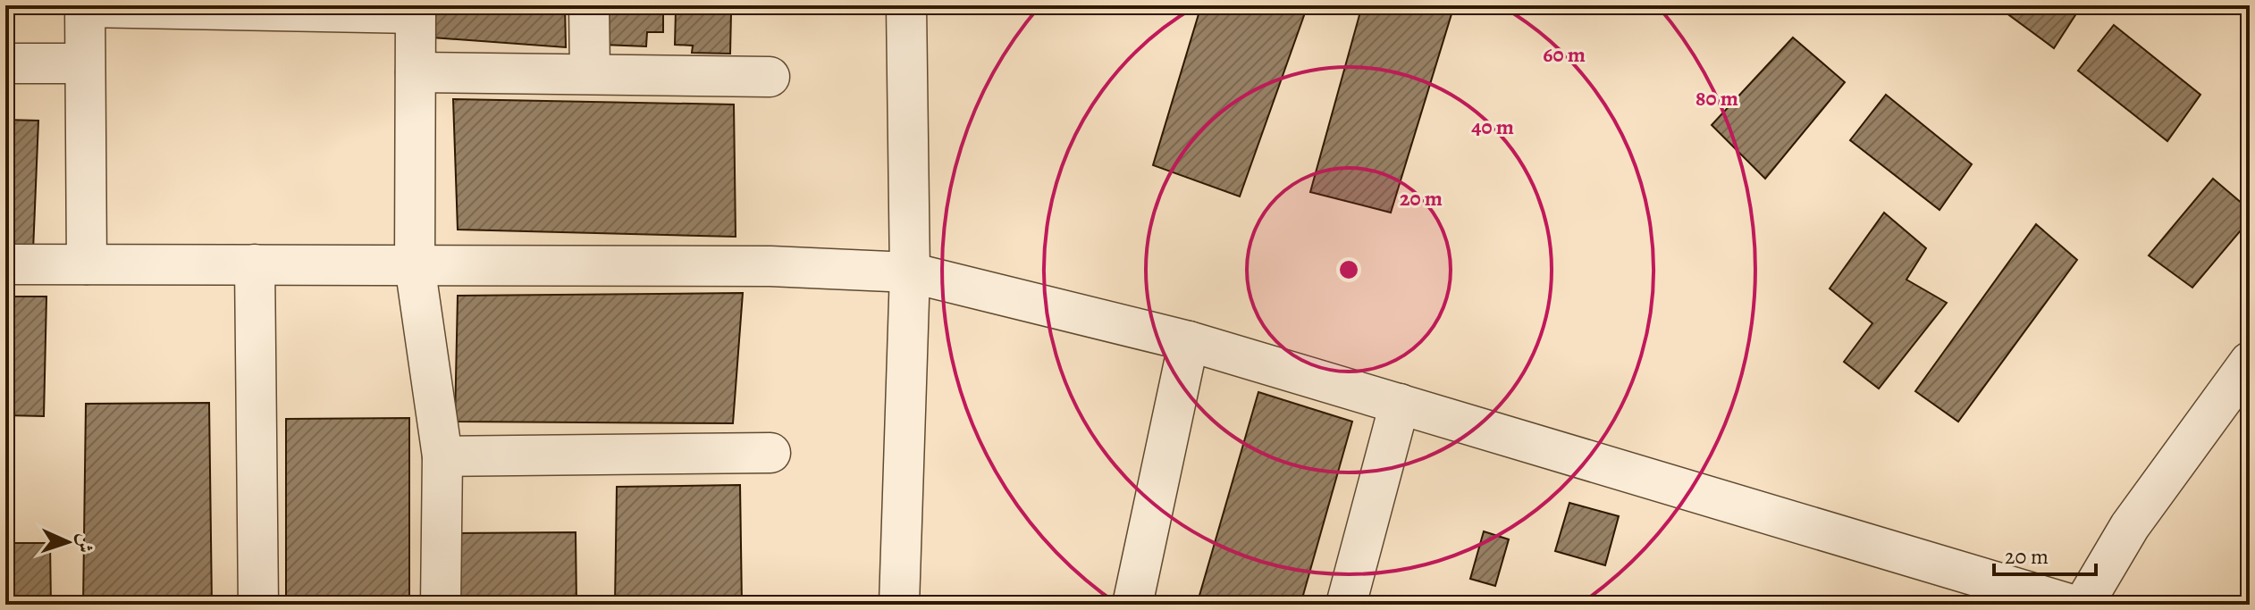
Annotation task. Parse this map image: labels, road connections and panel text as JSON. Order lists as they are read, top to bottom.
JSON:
{
  "scale_bar": "20 m",
  "north": "right",
  "rings": [
    "60 m",
    "80 m",
    "40 m",
    "20 m"
  ]
}
